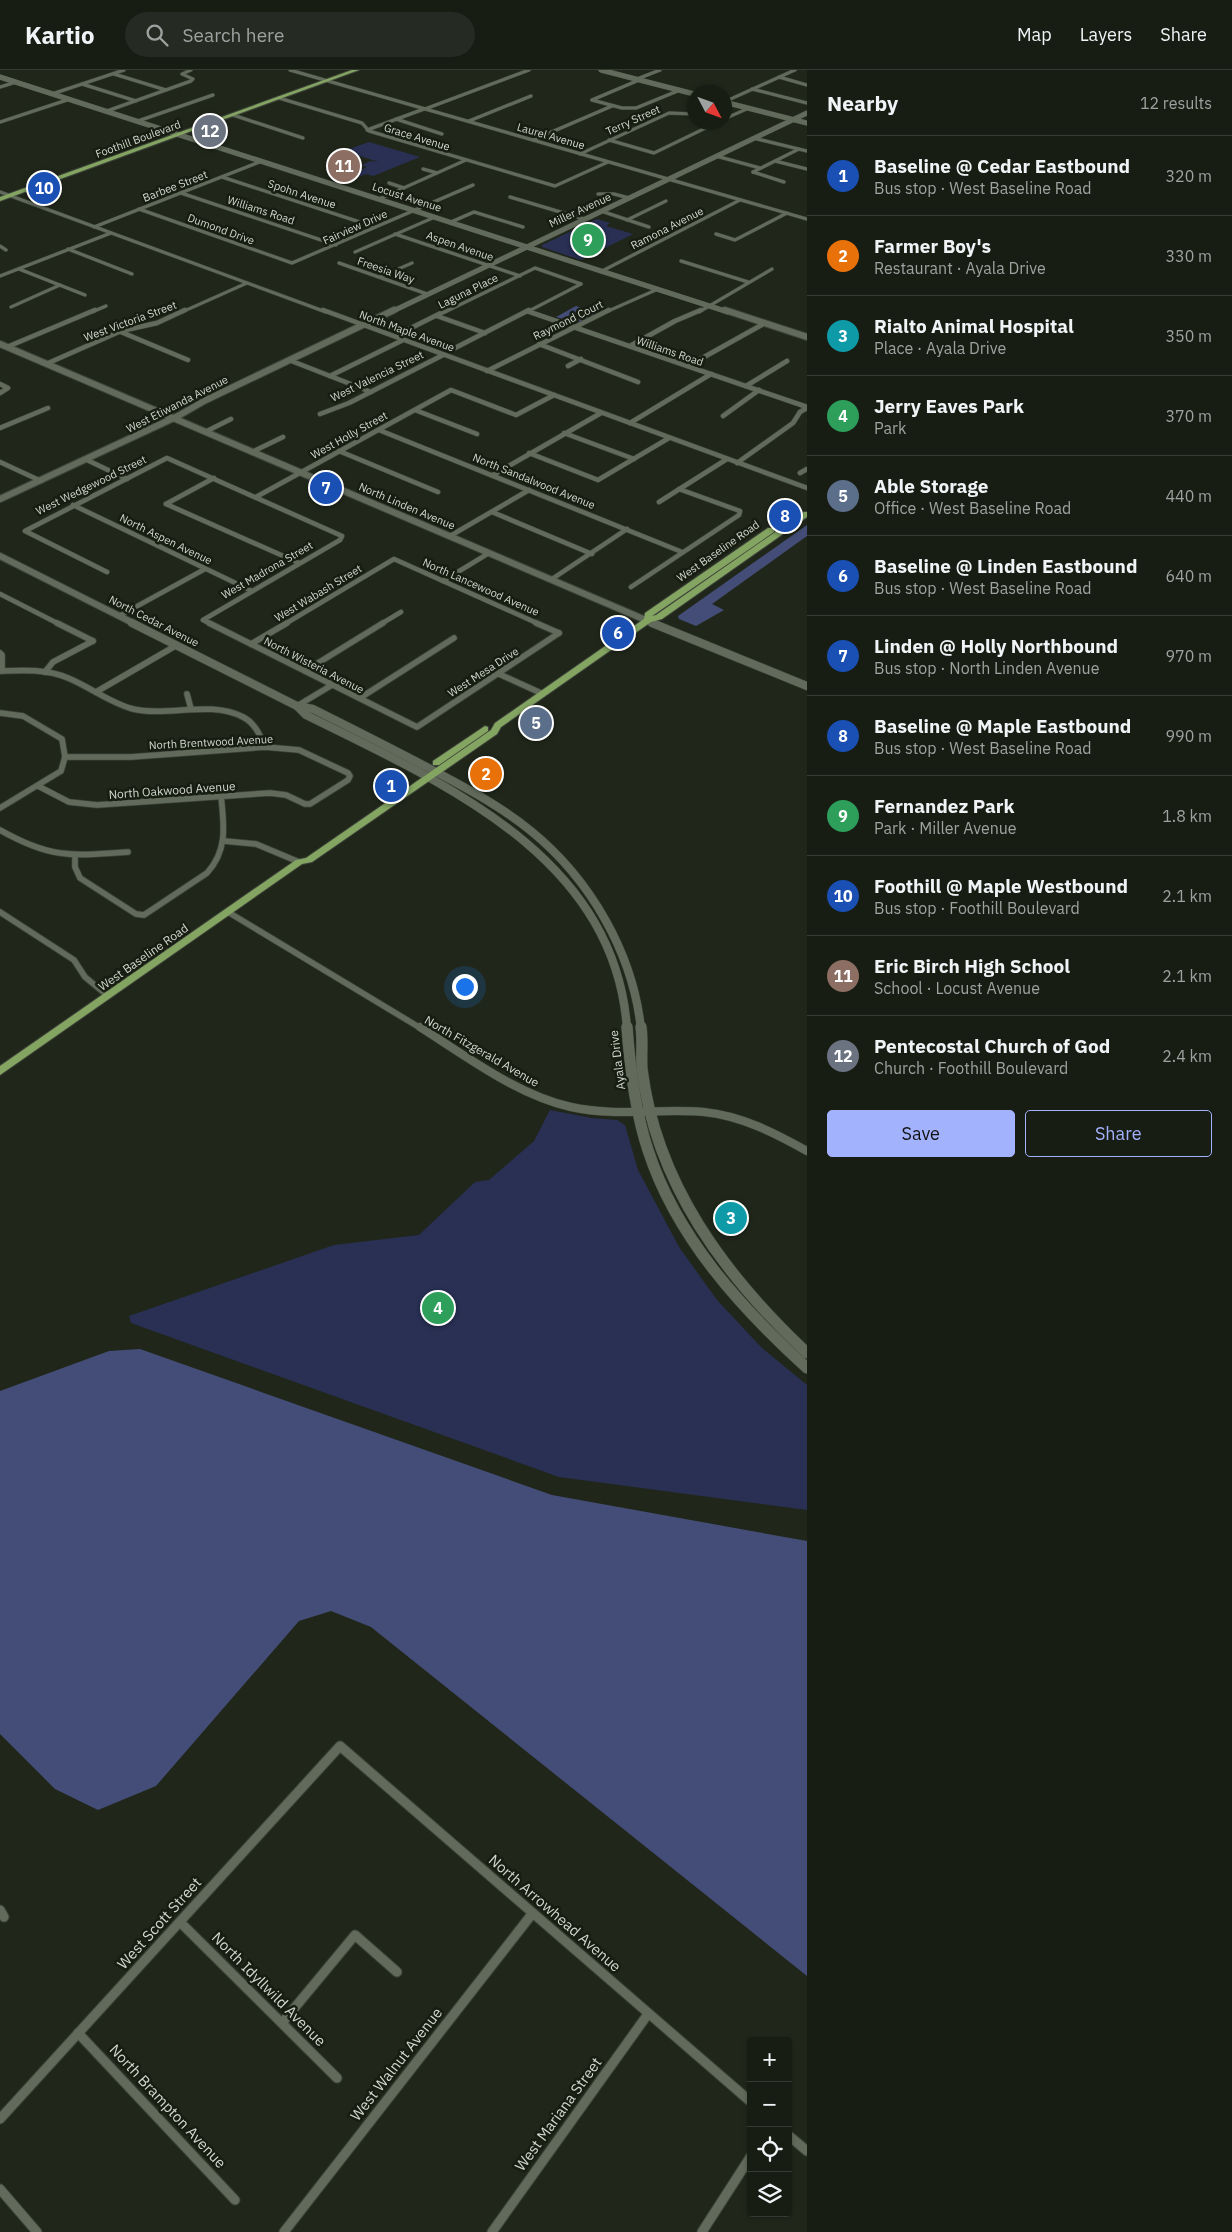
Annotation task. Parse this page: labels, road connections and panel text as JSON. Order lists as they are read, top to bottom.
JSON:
{
  "streets": {
    "main road": ["Foothill Boulevard", "West Baseline Road"],
    "street": [
      "Terry Street",
      "Laurel Avenue",
      "Grace Avenue",
      "Barbee Street",
      "Spohn Avenue",
      "Locust Avenue",
      "Williams Road",
      "Miller Avenue",
      "Fairview Drive",
      "Ramona Avenue",
      "Dumond Drive",
      "Aspen Avenue",
      "Freesia Way",
      "Laguna Place",
      "Raymond Court",
      "West Victoria Street",
      "North Maple Avenue",
      "West Valencia Street",
      "West Etiwanda Avenue",
      "West Holly Street",
      "North Sandalwood Avenue",
      "West Wedgewood Street",
      "North Linden Avenue",
      "North Aspen Avenue",
      "West Madrona Street",
      "North Lancewood Avenue",
      "West Wabash Street",
      "North Cedar Avenue",
      "North Wisteria Avenue",
      "West Mesa Drive",
      "North Brentwood Avenue",
      "North Oakwood Avenue",
      "North Fitzgerald Avenue",
      "Ayala Drive",
      "North Arrowhead Avenue",
      "West Scott Street",
      "North Idyllwild Avenue",
      "West Walnut Avenue",
      "North Brampton Avenue",
      "West Mariana Street"
    ]
  },
  "crossings": [
    ["Terry Street", "Laurel Avenue"],
    ["Laurel Avenue", "Grace Avenue"],
    ["Laurel Avenue", "Foothill Boulevard"],
    ["Laurel Avenue", "Miller Avenue"],
    ["Laurel Avenue", "Ramona Avenue"],
    ["Grace Avenue", "Foothill Boulevard"],
    ["Foothill Boulevard", "Locust Avenue"],
    ["Foothill Boulevard", "North Maple Avenue"],
    ["Barbee Street", "Spohn Avenue"],
    ["Barbee Street", "Locust Avenue"],
    ["Barbee Street", "Williams Road"],
    ["Barbee Street", "Dumond Drive"],
    ["Barbee Street", "North Maple Avenue"],
    ["Spohn Avenue", "Fairview Drive"],
    ["Locust Avenue", "Miller Avenue"],
    ["Locust Avenue", "Fairview Drive"],
    ["Locust Avenue", "Ramona Avenue"],
    ["Locust Avenue", "Raymond Court"],
    ["Williams Road", "Fairview Drive"],
    ["Williams Road", "Laguna Place"],
    ["Williams Road", "Raymond Court"],
    ["Miller Avenue", "Aspen Avenue"],
    ["Miller Avenue", "Freesia Way"],
    ["Miller Avenue", "North Maple Avenue"],
    ["Miller Avenue", "West Etiwanda Avenue"],
    ["Fairview Drive", "Dumond Drive"],
    ["Aspen Avenue", "Laguna Place"],
    ["Raymond Court", "North Maple Avenue"],
    ["West Victoria Street", "North Maple Avenue"],
    ["West Victoria Street", "North Linden Avenue"],
    ["North Maple Avenue", "West Valencia Street"],
    ["North Maple Avenue", "West Etiwanda Avenue"],
    ["North Maple Avenue", "West Holly Street"],
    ["West Etiwanda Avenue", "North Linden Avenue"],
    ["West Holly Street", "North Sandalwood Avenue"],
    ["West Holly Street", "North Linden Avenue"],
    ["West Holly Street", "West Madrona Street"],
    ["West Wedgewood Street", "North Aspen Avenue"],
    ["North Linden Avenue", "West Baseline Road"],
    ["North Aspen Avenue", "West Madrona Street"],
    ["West Baseline Road", "North Cedar Avenue"],
    ["West Baseline Road", "North Fitzgerald Avenue"],
    ["West Baseline Road", "Ayala Drive"],
    ["West Madrona Street", "North Wisteria Avenue"],
    ["North Lancewood Avenue", "West Wabash Street"],
    ["North Lancewood Avenue", "West Mesa Drive"],
    ["West Wabash Street", "North Wisteria Avenue"],
    ["North Cedar Avenue", "Ayala Drive"],
    ["North Wisteria Avenue", "West Mesa Drive"],
    ["North Brentwood Avenue", "North Oakwood Avenue"],
    ["North Fitzgerald Avenue", "Ayala Drive"],
    ["North Arrowhead Avenue", "West Scott Street"],
    ["North Arrowhead Avenue", "West Walnut Avenue"],
    ["North Arrowhead Avenue", "West Mariana Street"],
    ["West Scott Street", "North Idyllwild Avenue"],
    ["West Scott Street", "North Brampton Avenue"]
  ],
  "north": "bottom right",
  "page": {
    "header": "Kartio",
    "search": "Search here",
    "nav": ["Map", "Layers", "Share"],
    "heading": ["Nearby", "12 results"],
    "pins": [
      "12",
      "11",
      "10",
      "9",
      "7",
      "8",
      "6",
      "5",
      "2",
      "1",
      "3",
      "4"
    ],
    "list": [
      {
        "mark": "1",
        "name": "Baseline @ Cedar Eastbound",
        "note": "Bus stop · West Baseline Road",
        "value": "320 m"
      },
      {
        "mark": "2",
        "name": "Farmer Boy's",
        "note": "Restaurant · Ayala Drive",
        "value": "330 m"
      },
      {
        "mark": "3",
        "name": "Rialto Animal Hospital",
        "note": "Place · Ayala Drive",
        "value": "350 m"
      },
      {
        "mark": "4",
        "name": "Jerry Eaves Park",
        "note": "Park",
        "value": "370 m"
      },
      {
        "mark": "5",
        "name": "Able Storage",
        "note": "Office · West Baseline Road",
        "value": "440 m"
      },
      {
        "mark": "6",
        "name": "Baseline @ Linden Eastbound",
        "note": "Bus stop · West Baseline Road",
        "value": "640 m"
      },
      {
        "mark": "7",
        "name": "Linden @ Holly Northbound",
        "note": "Bus stop · North Linden Avenue",
        "value": "970 m"
      },
      {
        "mark": "8",
        "name": "Baseline @ Maple Eastbound",
        "note": "Bus stop · West Baseline Road",
        "value": "990 m"
      },
      {
        "mark": "9",
        "name": "Fernandez Park",
        "note": "Park · Miller Avenue",
        "value": "1.8 km"
      },
      {
        "mark": "10",
        "name": "Foothill @ Maple Westbound",
        "note": "Bus stop · Foothill Boulevard",
        "value": "2.1 km"
      },
      {
        "mark": "11",
        "name": "Eric Birch High School",
        "note": "School · Locust Avenue",
        "value": "2.1 km"
      },
      {
        "mark": "12",
        "name": "Pentecostal Church of God",
        "note": "Church · Foothill Boulevard",
        "value": "2.4 km"
      }
    ],
    "buttons": ["Save", "Share"],
    "map_buttons": ["+", "−"]
  }
}
